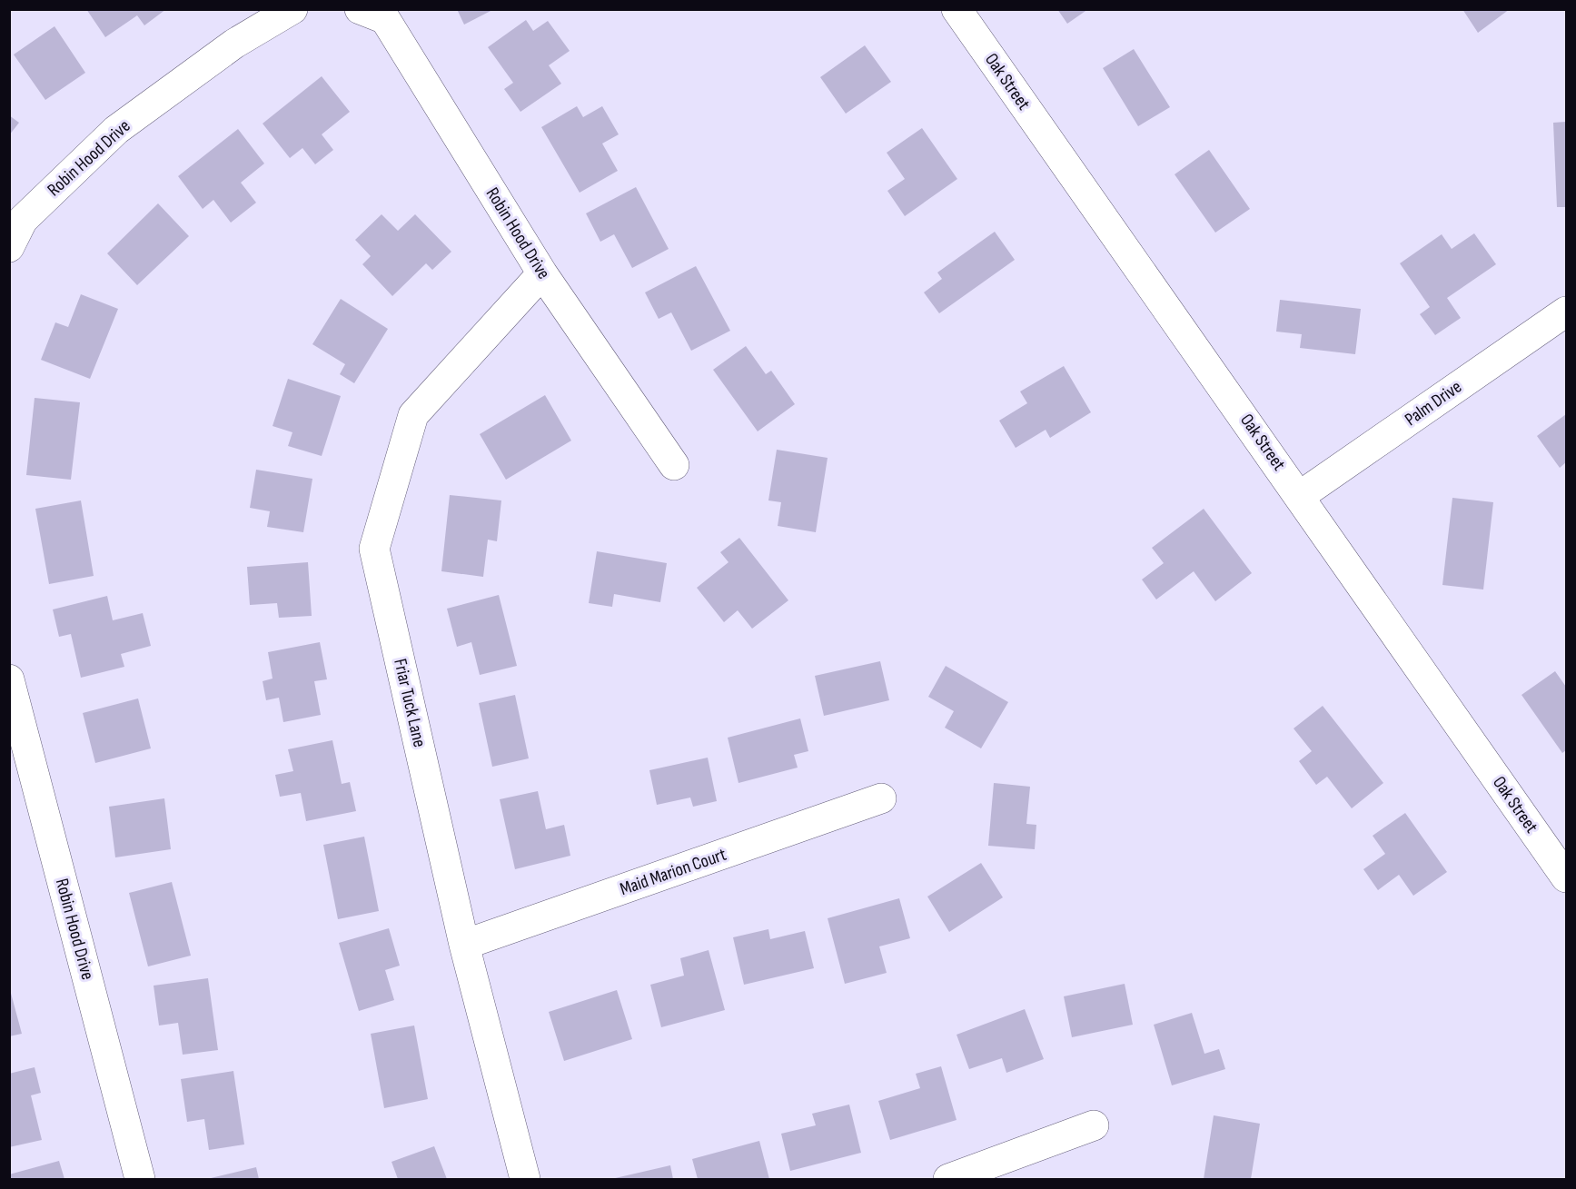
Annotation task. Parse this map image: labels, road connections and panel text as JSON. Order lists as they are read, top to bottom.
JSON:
{
  "streets": {
    "street": [
      "Oak Street",
      "Robin Hood Drive",
      "Palm Drive",
      "Friar Tuck Lane",
      "Maid Marion Court"
    ]
  },
  "crossings": [
    ["Oak Street", "Palm Drive"],
    ["Robin Hood Drive", "Friar Tuck Lane"],
    ["Friar Tuck Lane", "Maid Marion Court"]
  ]
}
